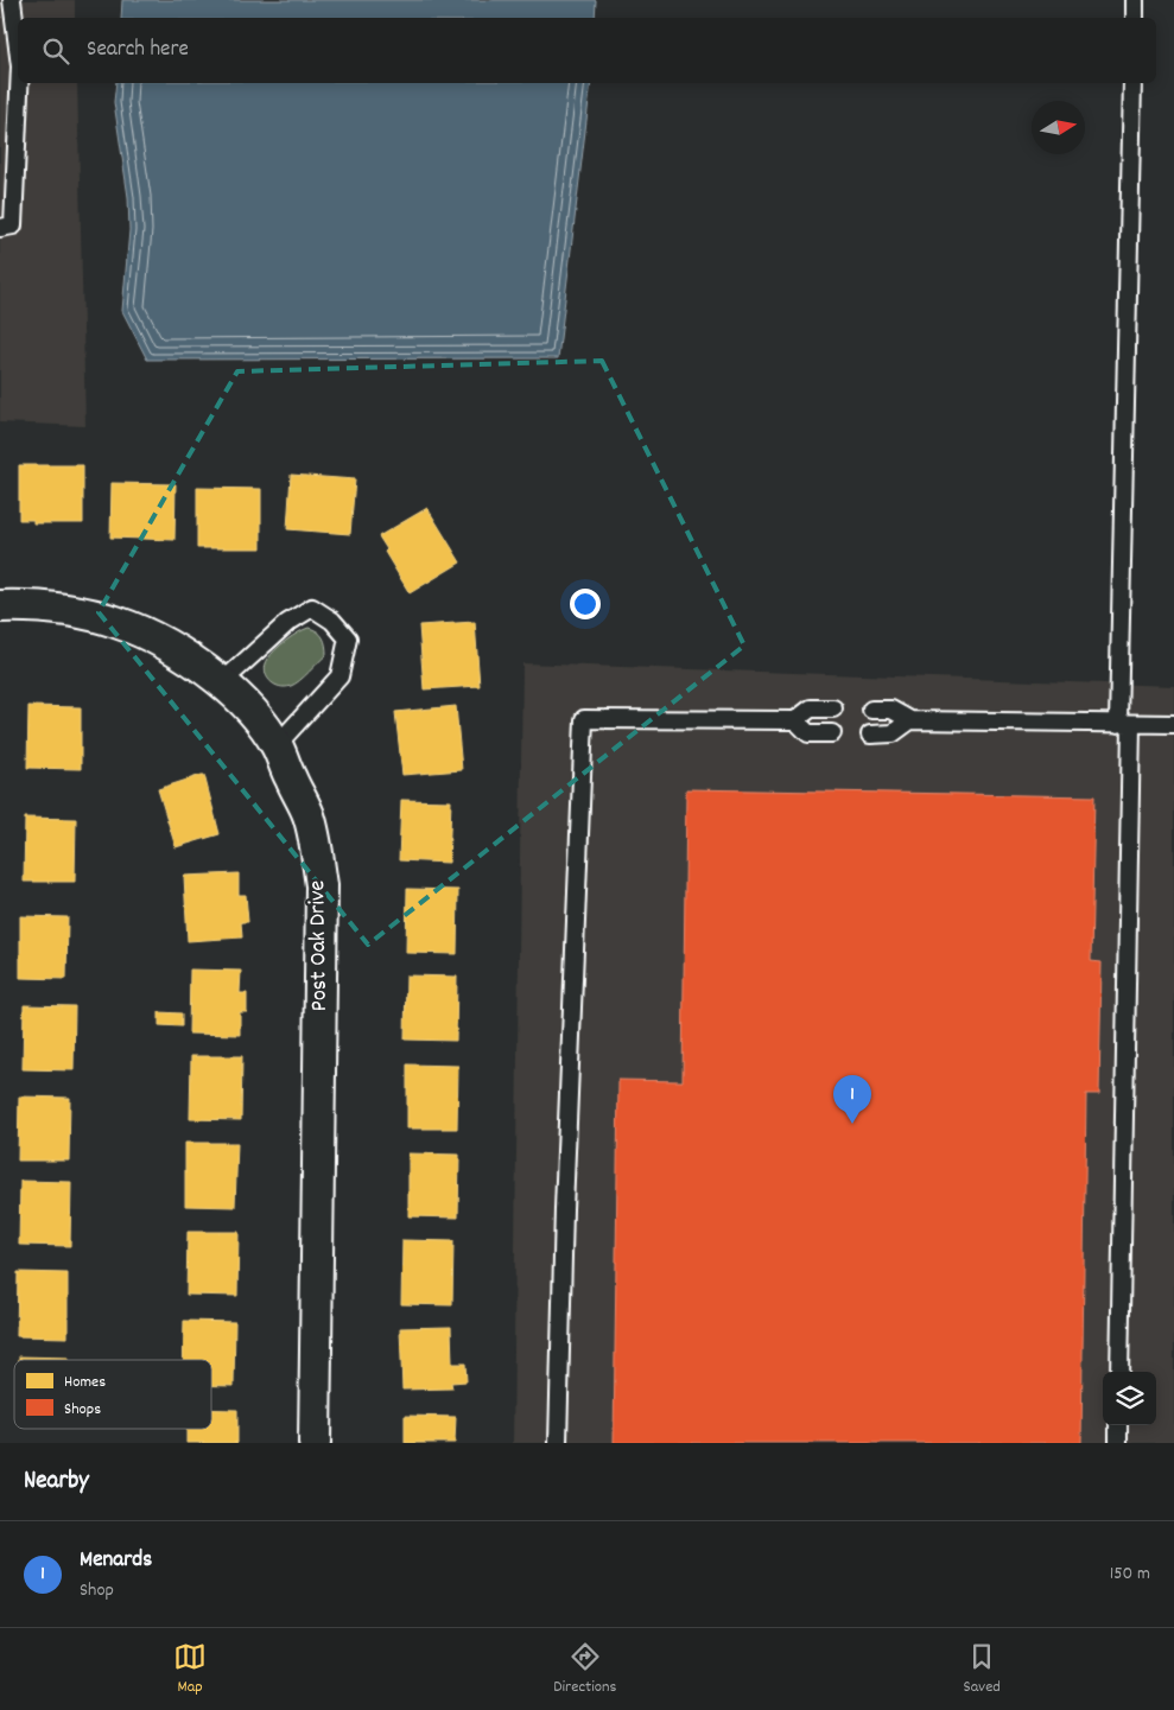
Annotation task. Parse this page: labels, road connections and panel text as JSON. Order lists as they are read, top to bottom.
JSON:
{
  "streets": {
    "street": ["Post Oak Drive"]
  },
  "legend": ["Homes", "Shops"],
  "north": "right",
  "page": {
    "search": "Search here",
    "pins": "1",
    "heading": "Nearby",
    "list": [
      {
        "mark": "1",
        "name": "Menards",
        "note": "Shop",
        "value": "150 m"
      }
    ],
    "nav": ["Map", "Directions", "Saved"]
  }
}
